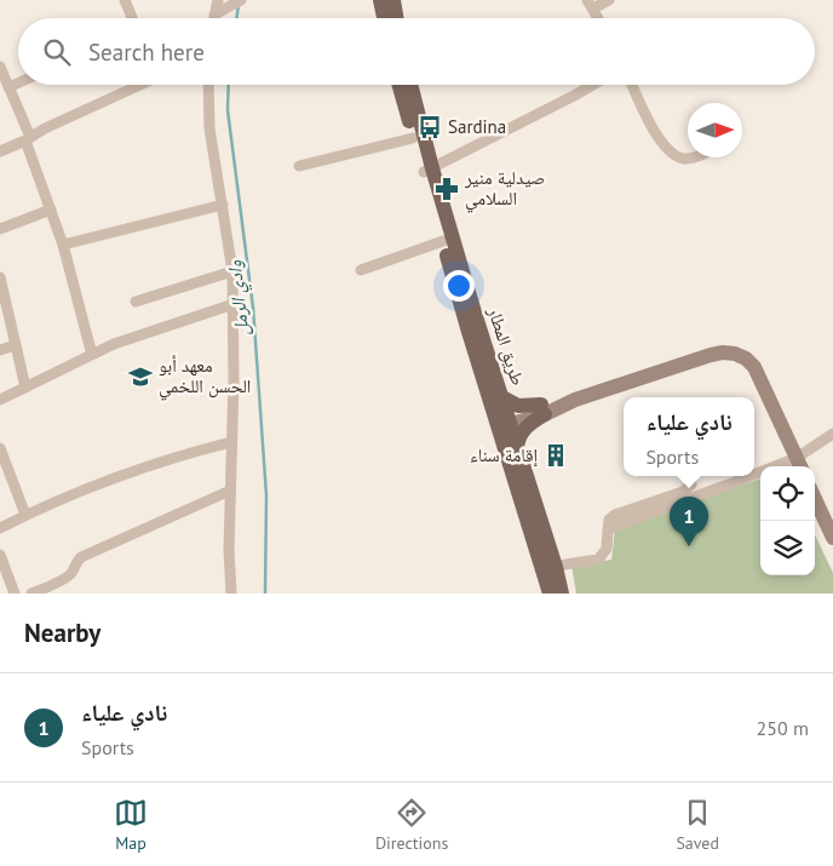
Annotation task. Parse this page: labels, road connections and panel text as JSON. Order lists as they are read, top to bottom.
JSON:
{
  "streets": {
    "main road": ["طريق المطار"]
  },
  "water": ["وادي الرمل"],
  "places": {
    "bus stop": ["Sardina"],
    "pharmacy": ["صيدلية منير السلامي"],
    "school or university": ["معهد أبو الحسن اللخمي"],
    "building": ["إقامة سناء"]
  },
  "north": "right",
  "page": {
    "search": "Search here",
    "popup": ["نادي علياء", "Sports"],
    "pins": "1",
    "heading": "Nearby",
    "list": [
      {
        "mark": "1",
        "name": "نادي علياء",
        "note": "Sports",
        "value": "250 m"
      }
    ],
    "nav": ["Map", "Directions", "Saved"]
  }
}
